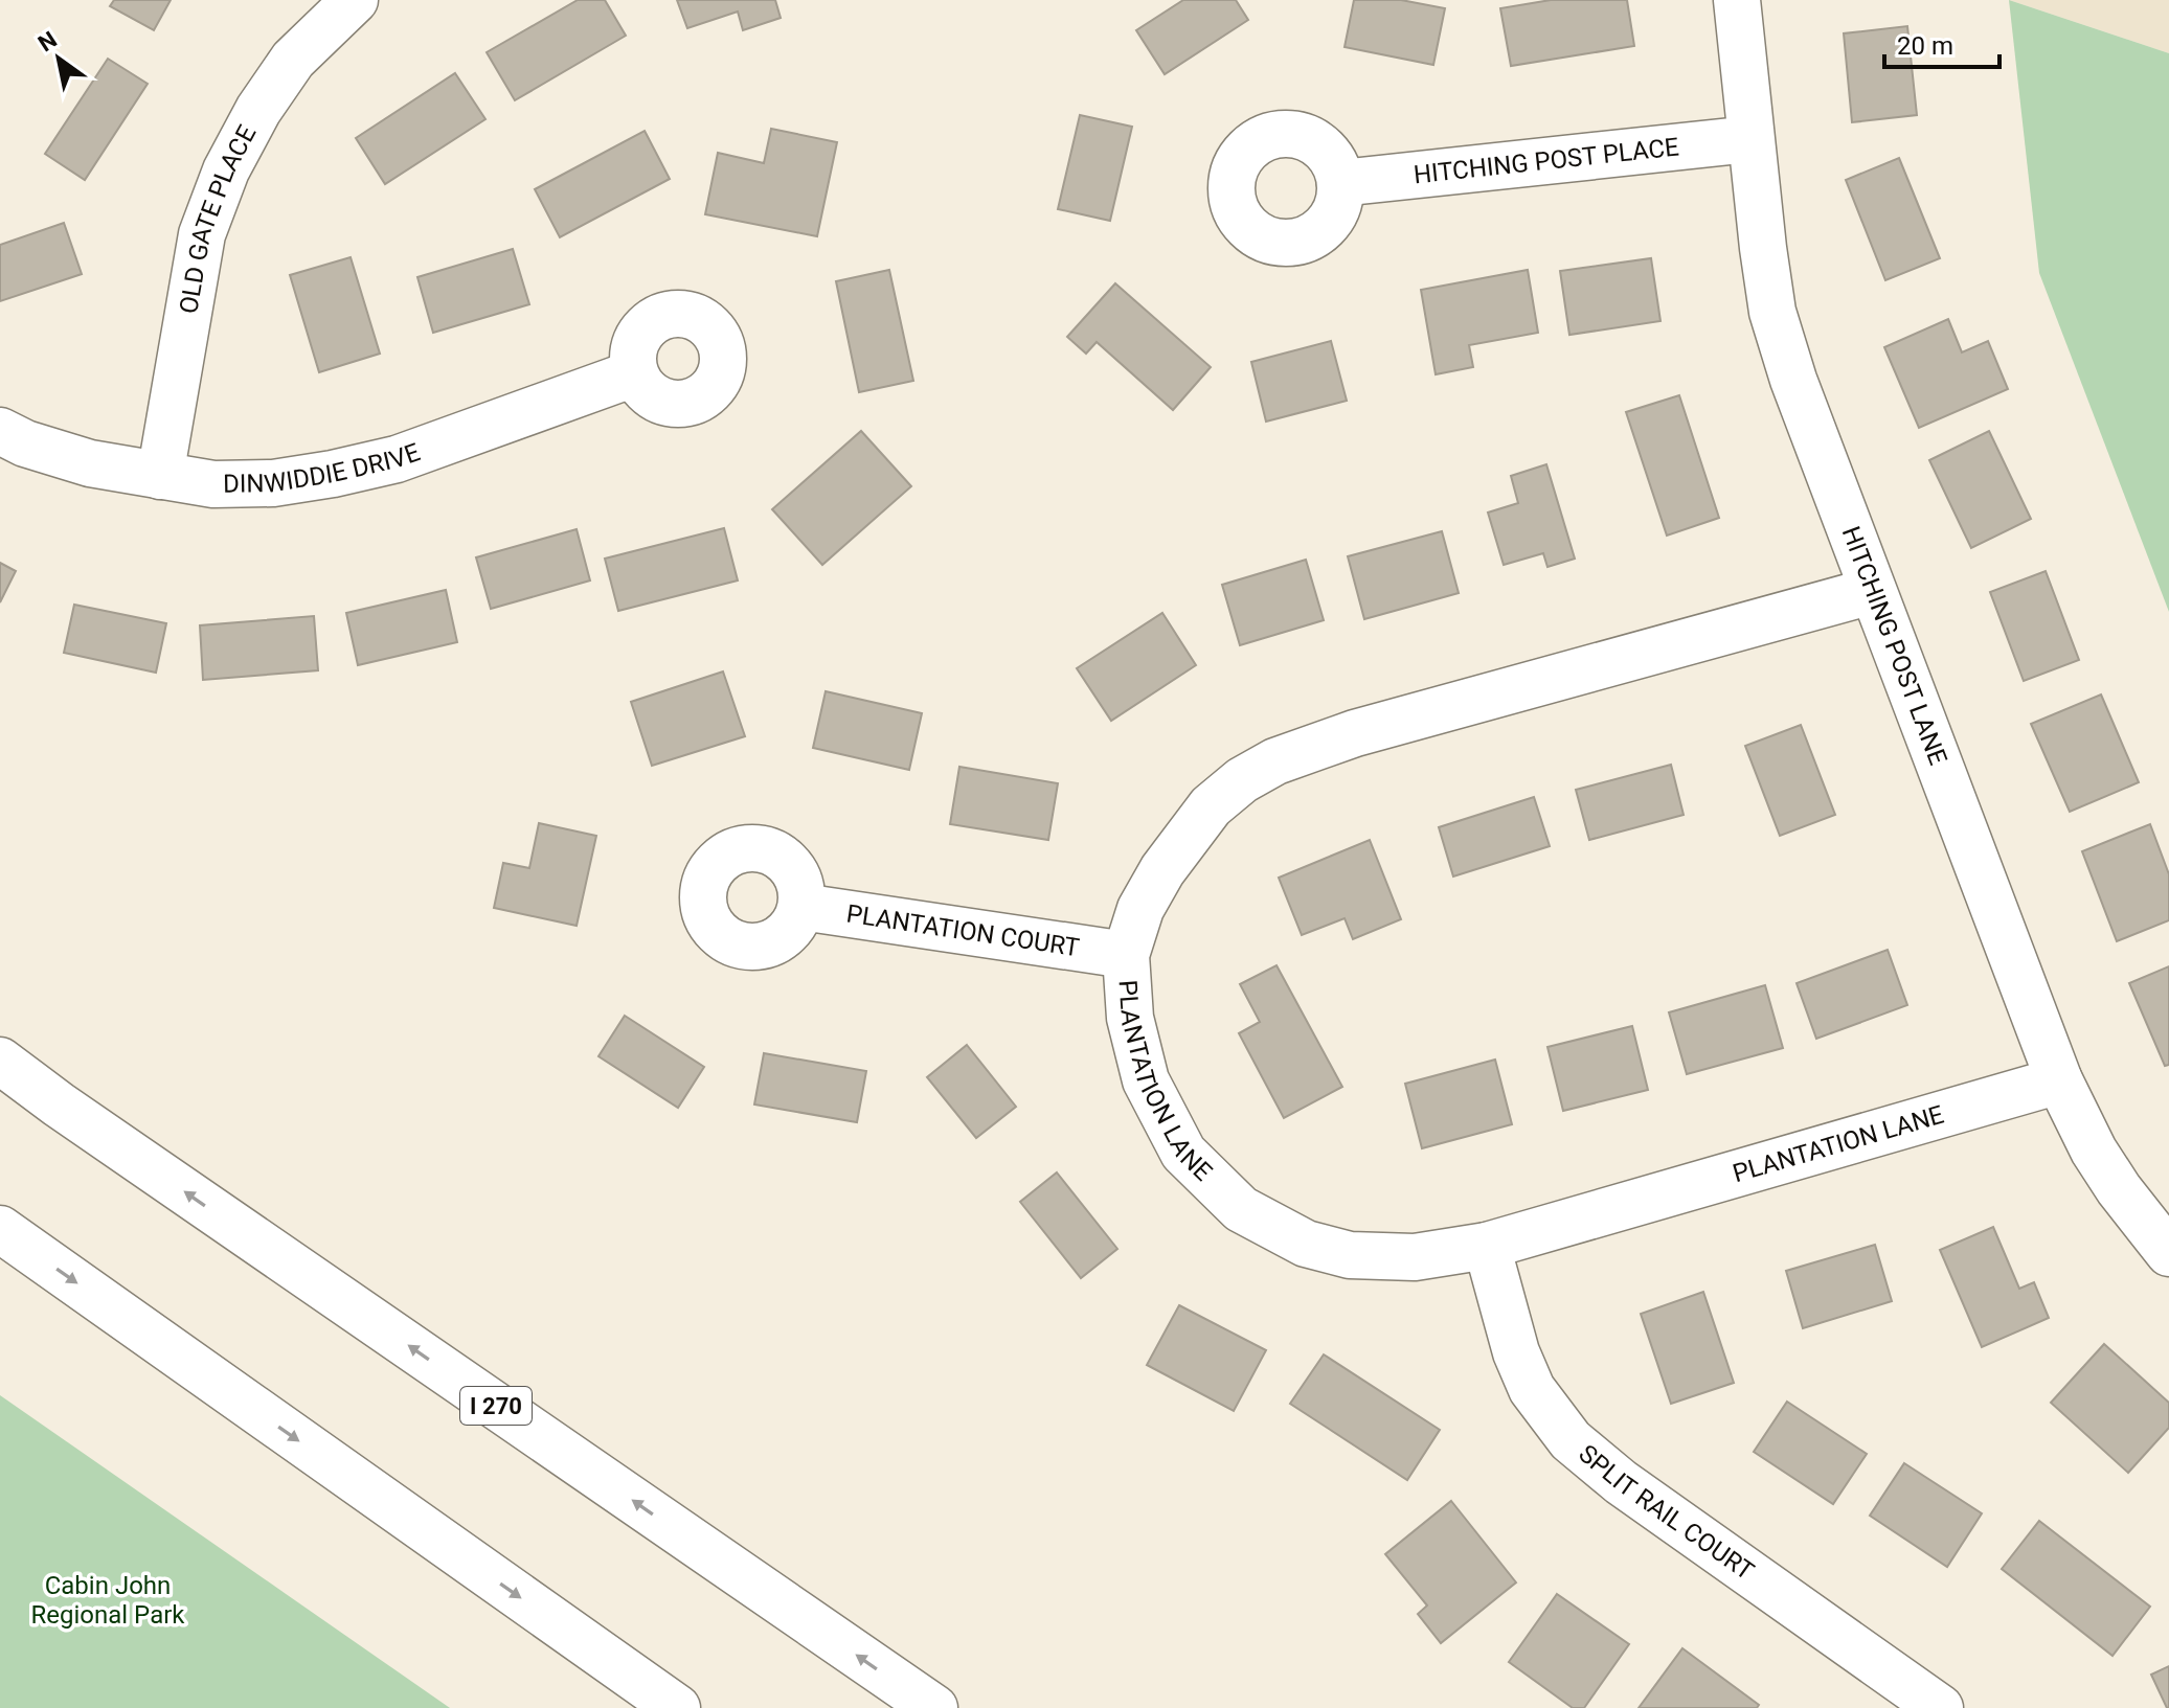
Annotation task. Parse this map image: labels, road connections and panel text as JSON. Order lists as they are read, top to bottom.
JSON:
{
  "streets": {
    "main road": [
      "HITCHING POST PLACE",
      "OLD GATE PLACE",
      "DINWIDDIE DRIVE",
      "HITCHING POST LANE",
      "PLANTATION COURT",
      "PLANTATION LANE",
      "I 270",
      "SPLIT RAIL COURT"
    ]
  },
  "crossings": [
    ["HITCHING POST PLACE", "HITCHING POST LANE"],
    ["OLD GATE PLACE", "DINWIDDIE DRIVE"],
    ["HITCHING POST LANE", "PLANTATION LANE"],
    ["PLANTATION COURT", "PLANTATION LANE"],
    ["PLANTATION LANE", "SPLIT RAIL COURT"]
  ],
  "parks": ["Cabin John Regional Park"],
  "scale_bar": "20 m",
  "north": "top left"
}
